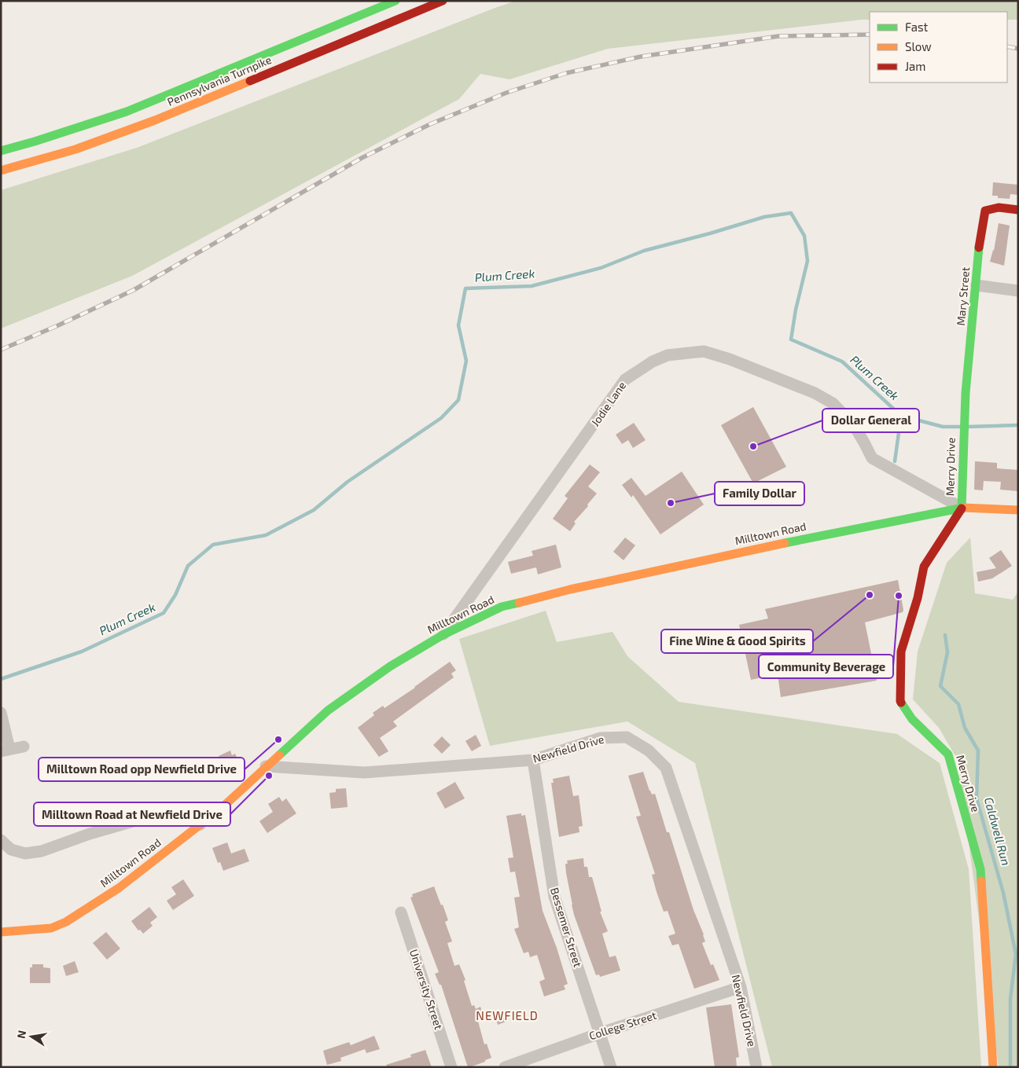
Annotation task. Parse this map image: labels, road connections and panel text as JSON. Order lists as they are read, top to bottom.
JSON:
{
  "streets": {
    "main road": [
      "Pennsylvania Turnpike",
      "Mary Street",
      "Merry Drive",
      "Milltown Road"
    ],
    "street": [
      "Jodie Lane",
      "Newfield Drive",
      "Bessemer Street",
      "University Street",
      "College Street"
    ]
  },
  "crossings": [
    ["Mary Street", "Merry Drive"],
    ["Jodie Lane", "Merry Drive"],
    ["Jodie Lane", "Milltown Road"],
    ["Merry Drive", "Milltown Road"],
    ["Milltown Road", "Newfield Drive"],
    ["Newfield Drive", "Bessemer Street"],
    ["Newfield Drive", "College Street"],
    ["Bessemer Street", "College Street"]
  ],
  "districts": ["NEWFIELD"],
  "water": ["Plum Creek", "Caldwell Run"],
  "places": [
    "Dollar General",
    "Family Dollar",
    "Fine Wine & Good Spirits",
    "Community Beverage",
    "Milltown Road opp Newfield Drive",
    "Milltown Road at Newfield Drive"
  ],
  "legend": ["Fast", "Slow", "Jam"],
  "north": "left"
}
